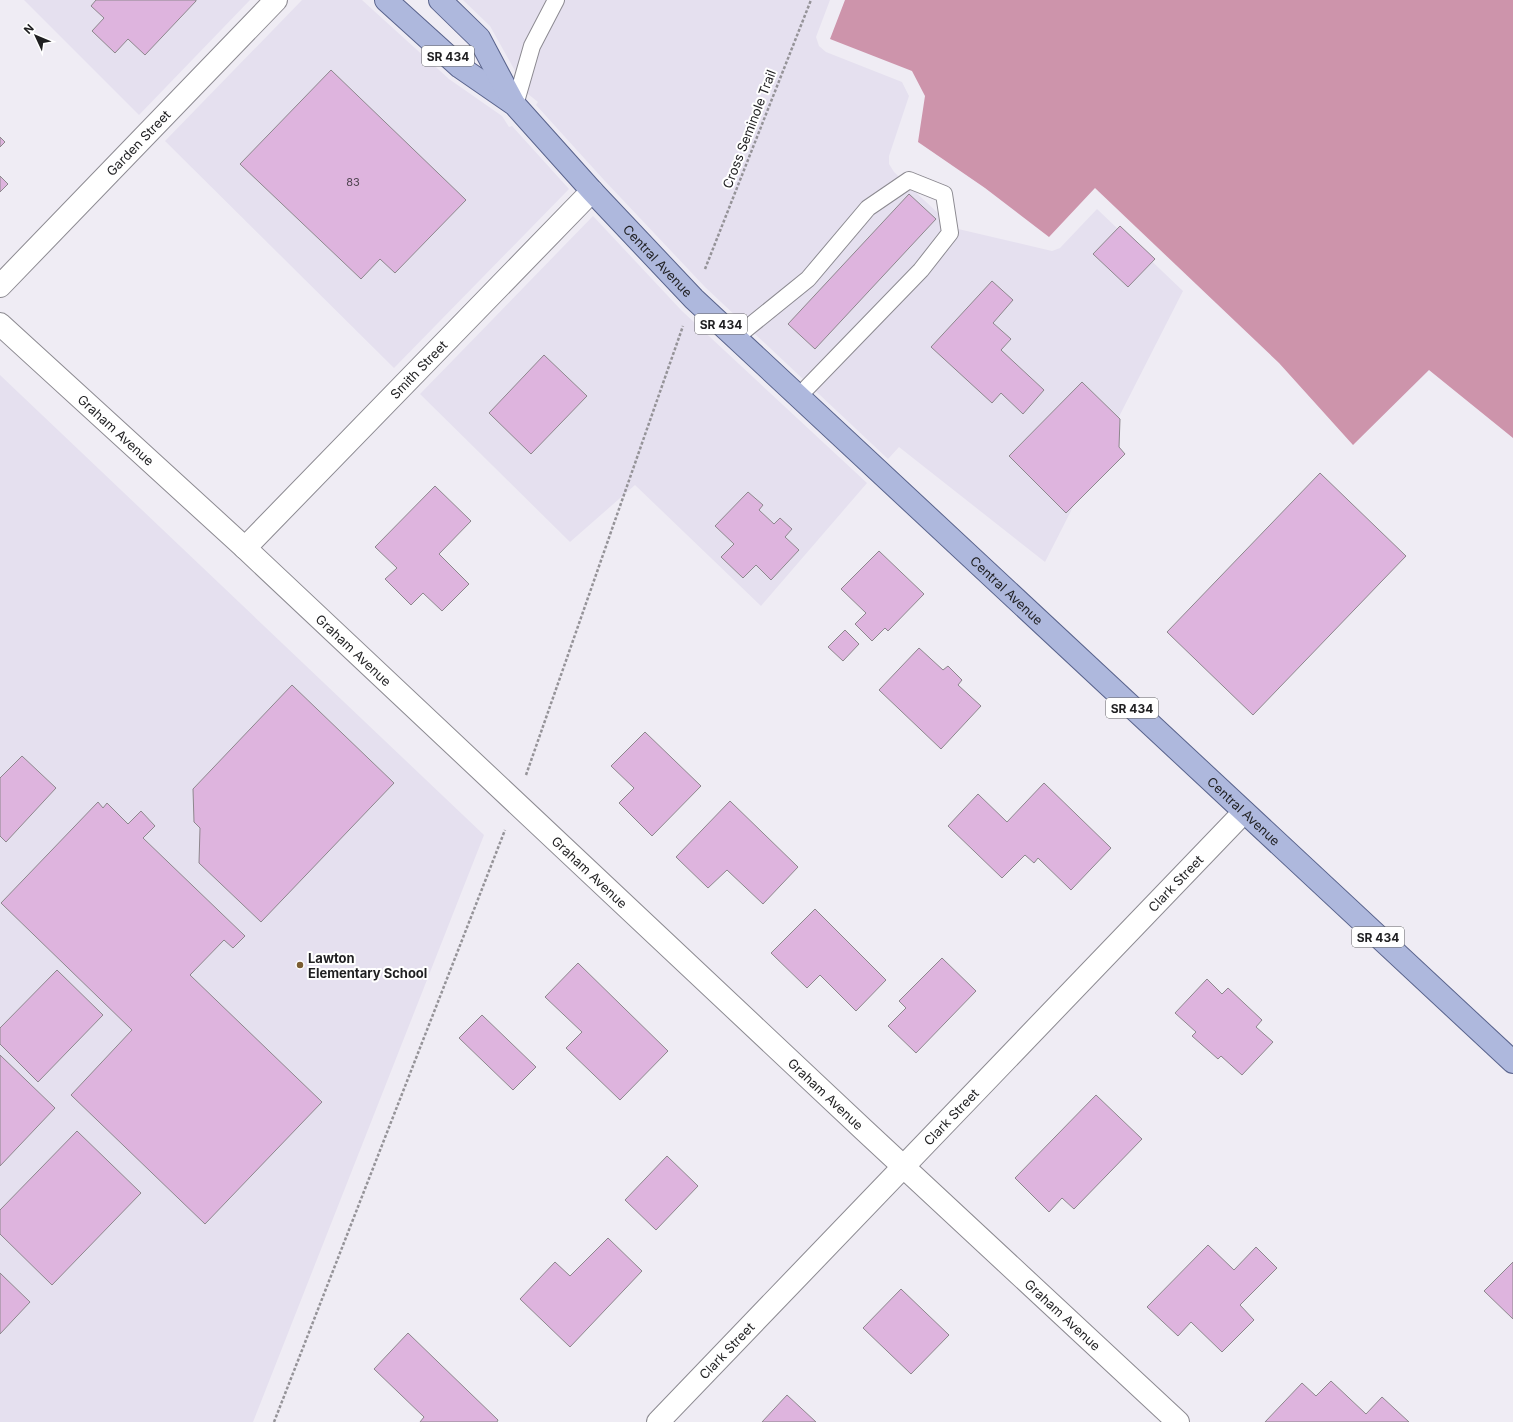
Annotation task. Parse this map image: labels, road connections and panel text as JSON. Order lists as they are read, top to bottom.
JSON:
{
  "streets": {
    "main road": ["SR 434", "Central Avenue"],
    "street": [
      "Garden Street",
      "Smith Street",
      "Graham Avenue",
      "Clark Street"
    ],
    "path": ["Cross Seminole Trail"]
  },
  "crossings": [
    ["Central Avenue", "Smith Street"],
    ["Central Avenue", "Clark Street"],
    ["Smith Street", "Graham Avenue"],
    ["Graham Avenue", "Clark Street"]
  ],
  "places": ["Lawton Elementary School"],
  "house_numbers": ["83"],
  "north": "top left"
}
